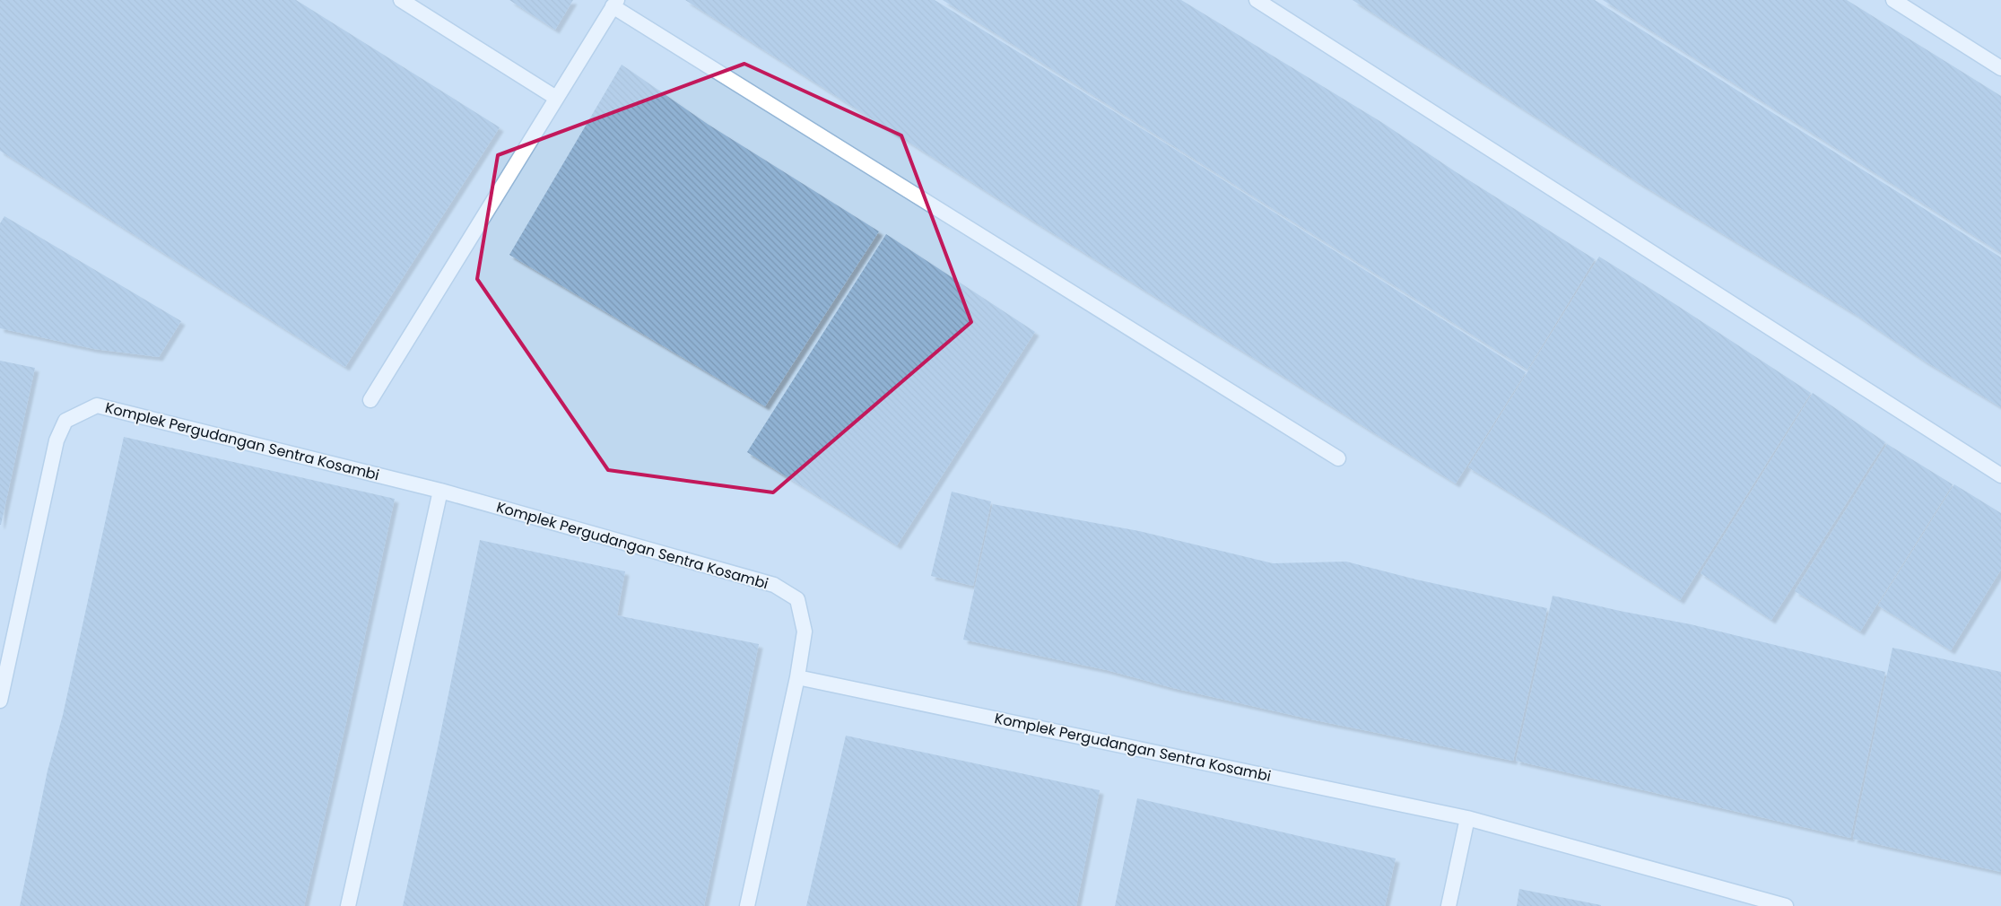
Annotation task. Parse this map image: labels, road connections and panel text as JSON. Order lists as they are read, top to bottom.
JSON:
{
  "streets": {
    "lane": ["Komplek Pergudangan Sentra Kosambi"]
  }
}
